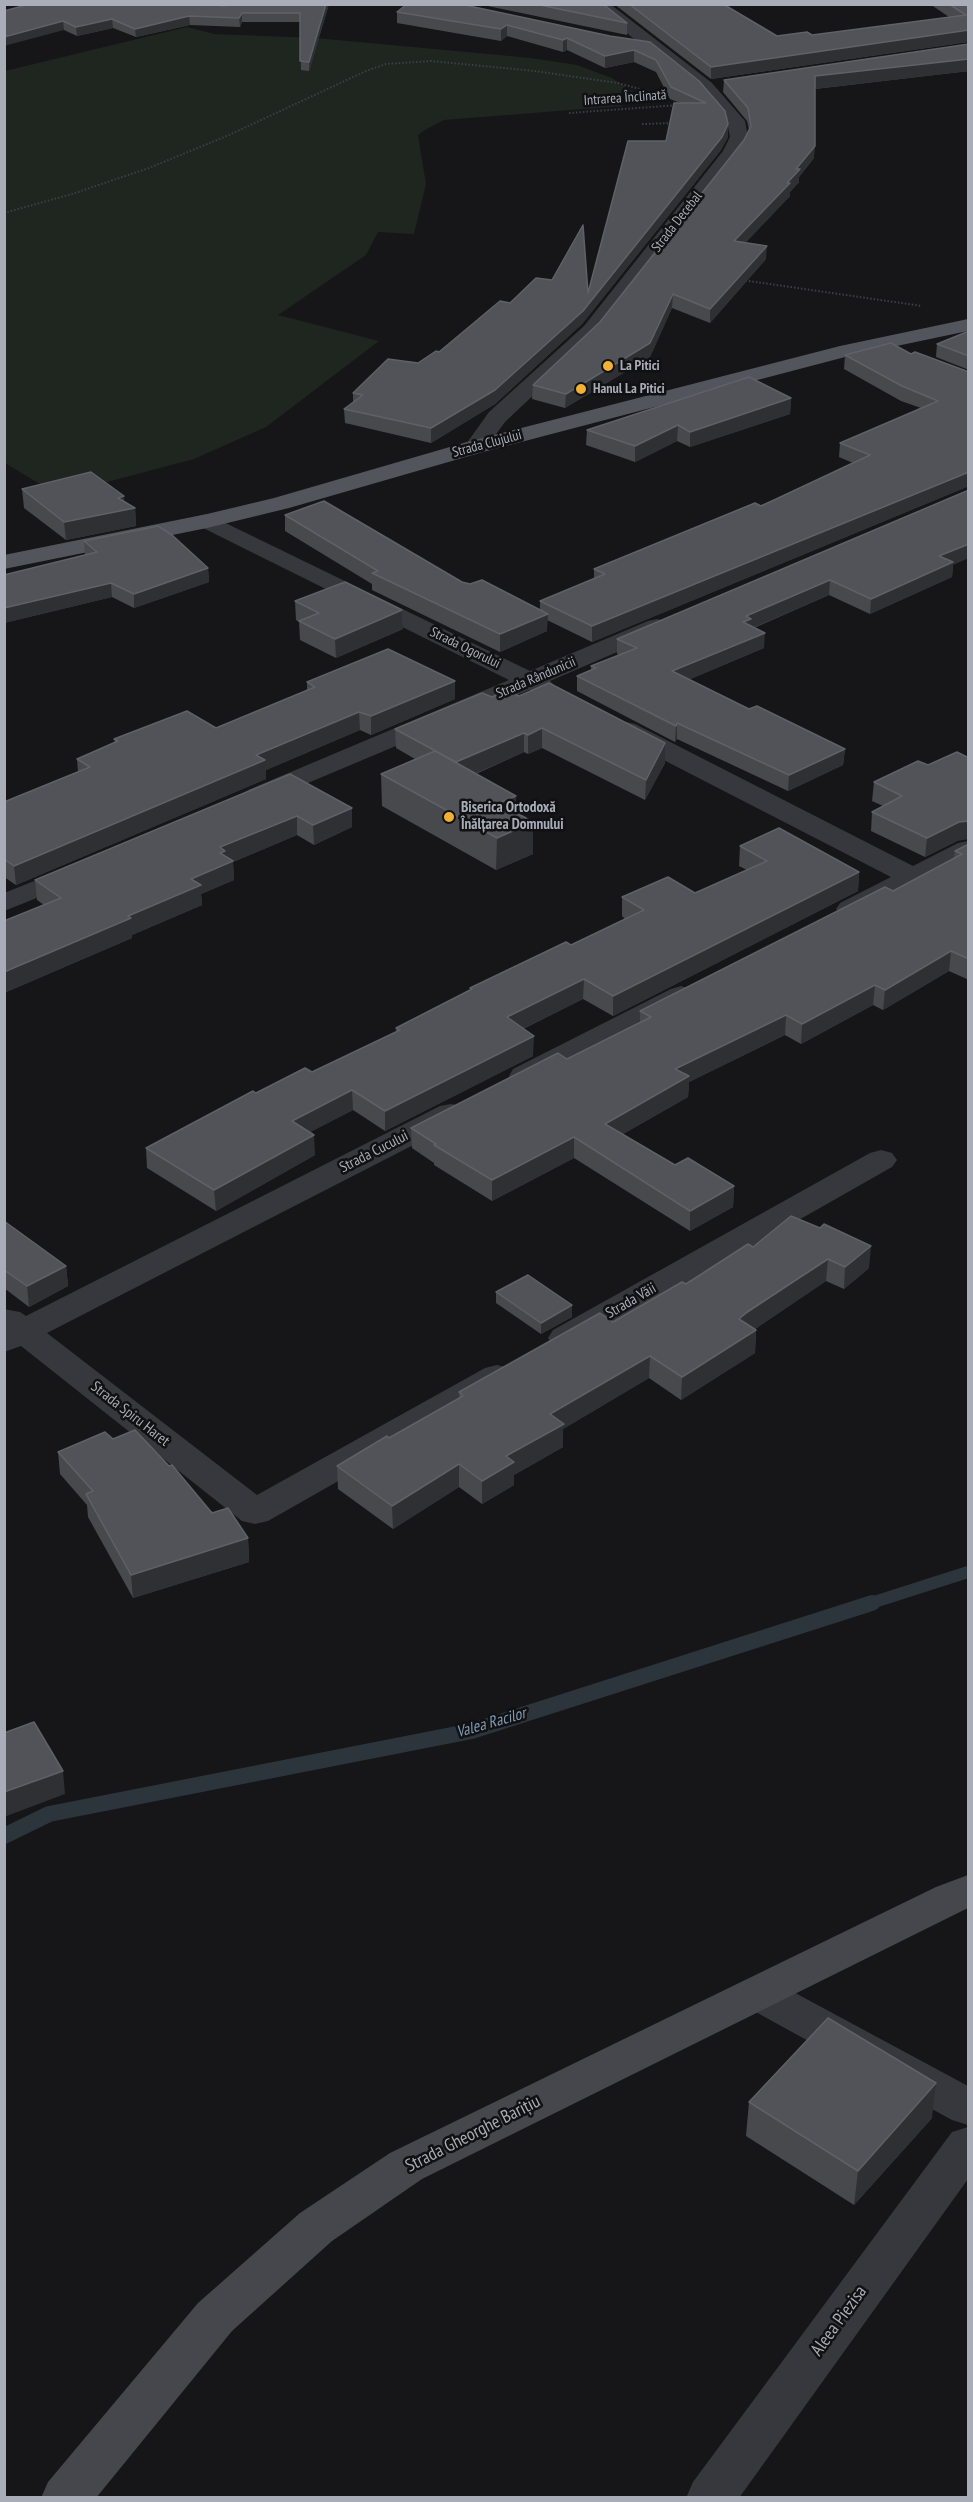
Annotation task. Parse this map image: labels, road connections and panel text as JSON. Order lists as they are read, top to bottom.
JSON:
{
  "streets": {
    "main road": ["Strada Clujului", "Strada Gheorghe Barițiu"],
    "street": [
      "Strada Decebal",
      "Strada Ogorului",
      "Strada Rândunicii",
      "Strada Cucului",
      "Strada Văii",
      "Strada Spiru Haret",
      "Aleea Piezisa"
    ],
    "path": ["Intrarea Înclinată"]
  },
  "crossings": [
    ["Strada Decebal", "Strada Clujului"],
    ["Strada Clujului", "Strada Ogorului"],
    ["Strada Ogorului", "Strada Rândunicii"],
    ["Strada Cucului", "Strada Spiru Haret"],
    ["Strada Văii", "Strada Spiru Haret"]
  ],
  "water": ["Valea Racilor"],
  "places": ["La Pitici", "Hanul La Pitici", "Biserica Ortodoxă Înălțarea Domnului"]
}
